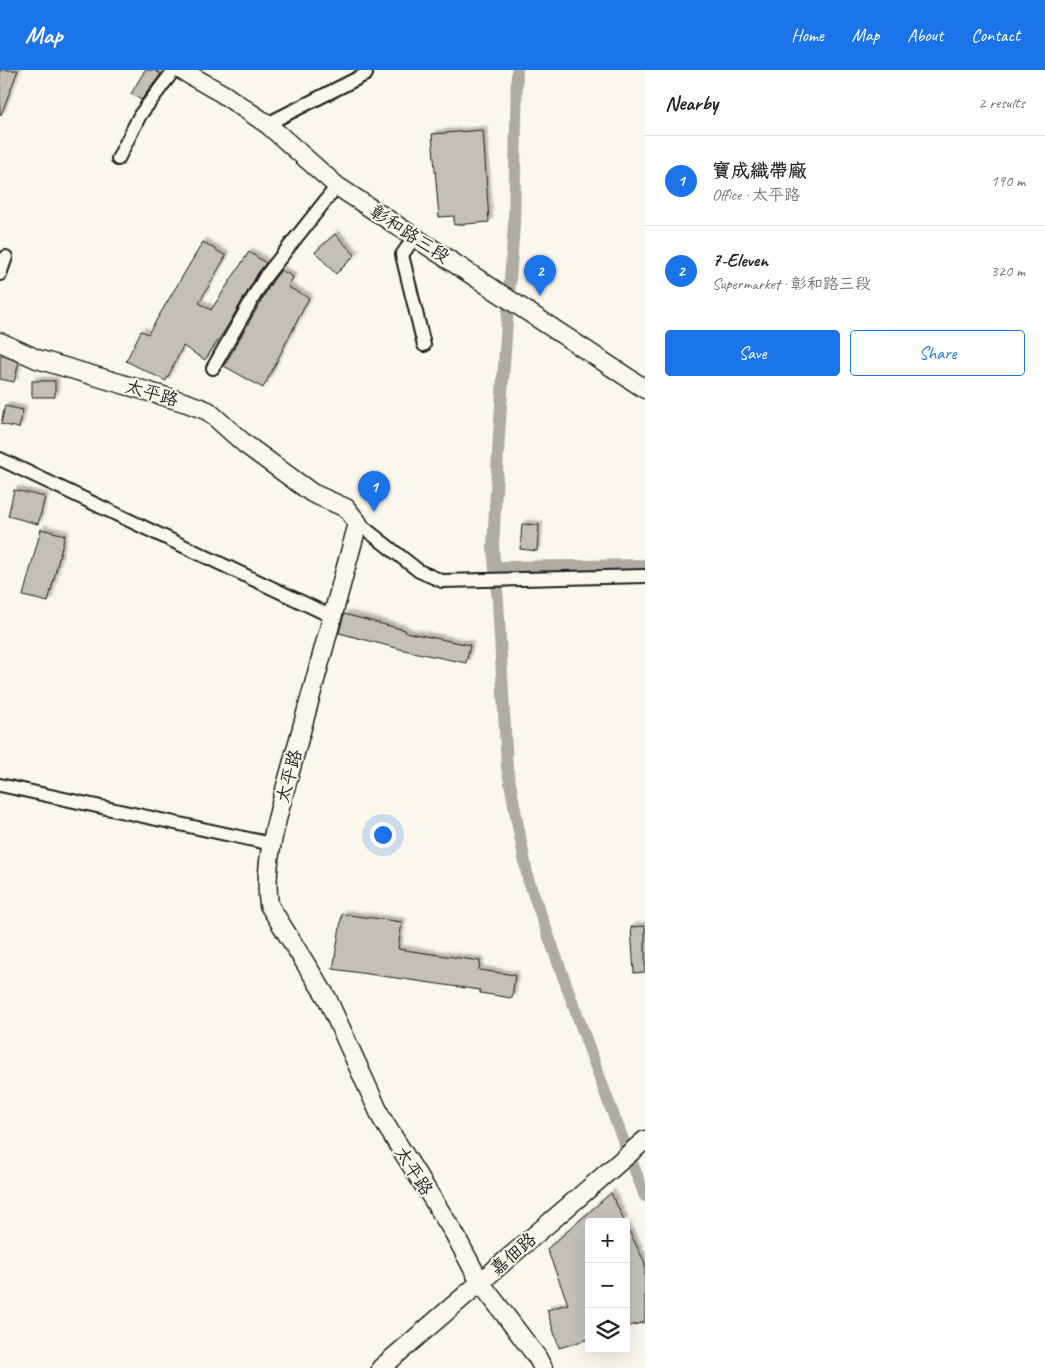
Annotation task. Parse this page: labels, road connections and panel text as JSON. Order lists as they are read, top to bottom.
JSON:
{
  "streets": {
    "street": ["彰和路三段", "太平路", "嘉佃路"]
  },
  "crossings": [
    ["太平路", "嘉佃路"]
  ],
  "page": {
    "header": "Map",
    "nav": [
      "Home",
      "Map",
      "About",
      "Contact"
    ],
    "heading": ["Nearby", "2 results"],
    "list": [
      {
        "mark": "1",
        "name": "寶成織帶廠",
        "note": "Office · 太平路",
        "value": "190 m"
      },
      {
        "mark": "2",
        "name": "7-Eleven",
        "note": "Supermarket · 彰和路三段",
        "value": "320 m"
      }
    ],
    "pins": ["2", "1"],
    "buttons": ["Save", "Share"],
    "map_buttons": ["+", "−"]
  }
}
